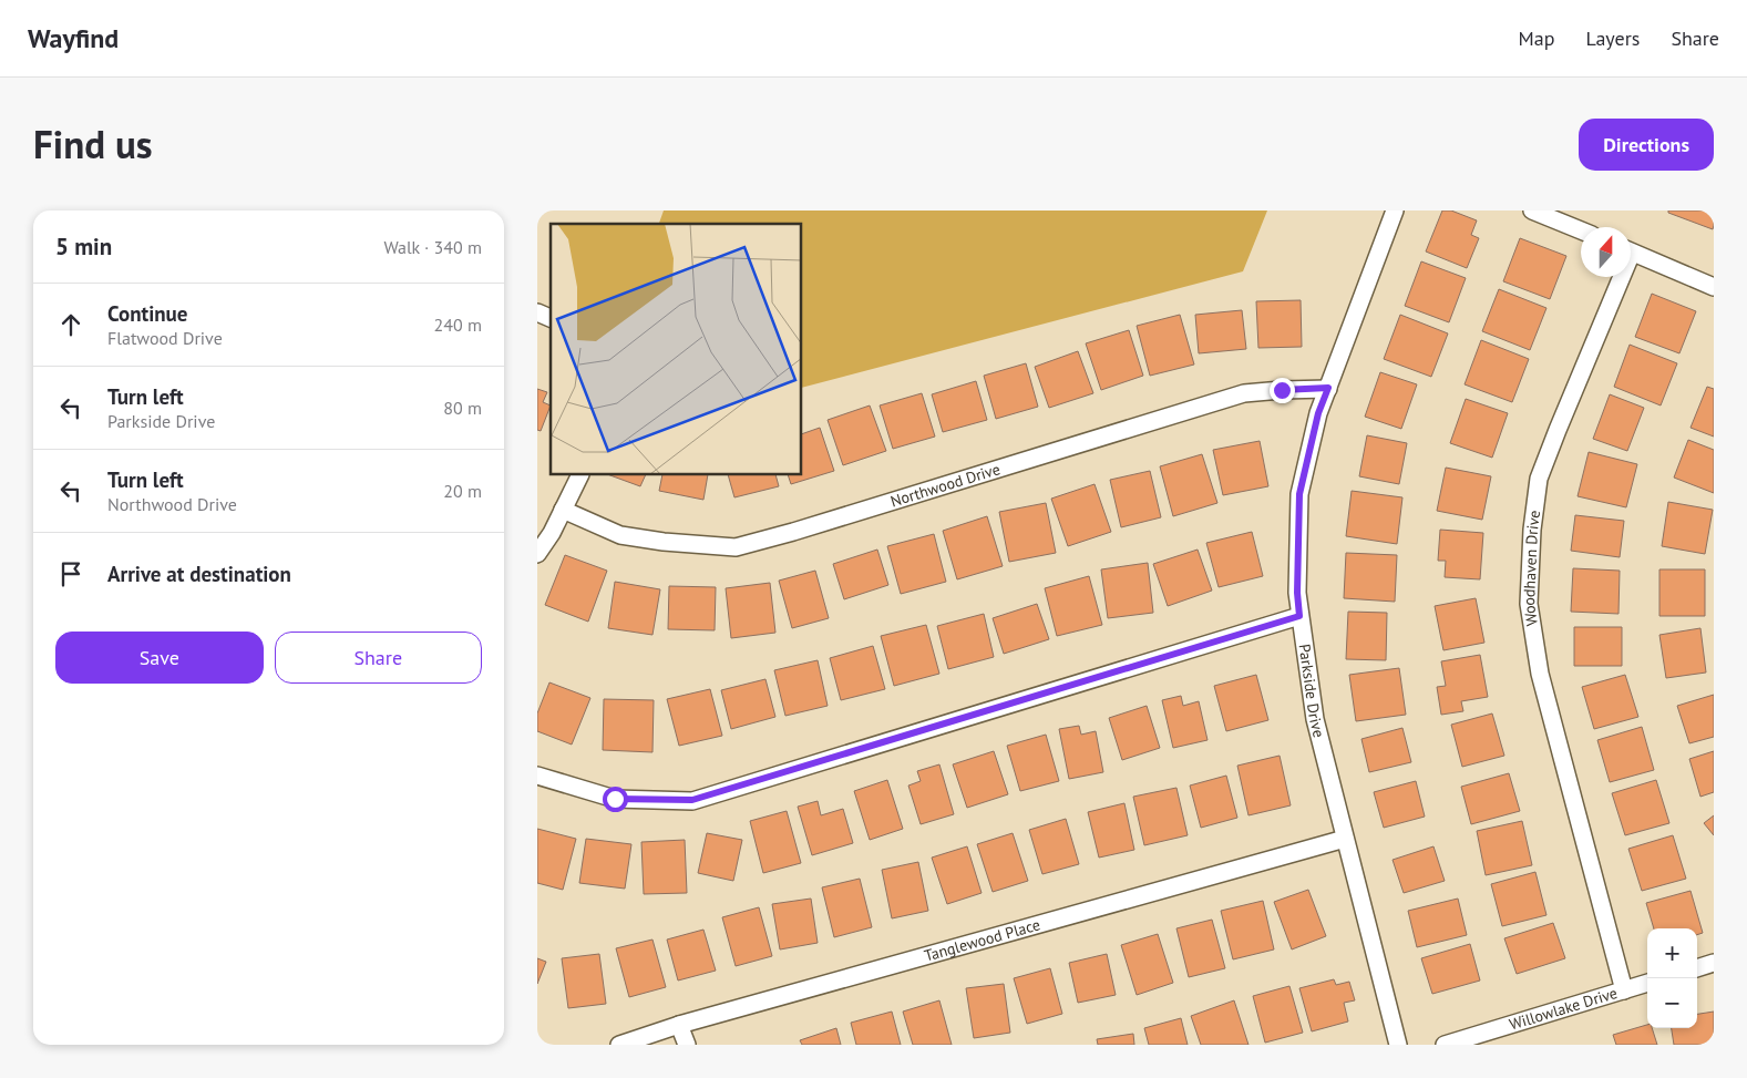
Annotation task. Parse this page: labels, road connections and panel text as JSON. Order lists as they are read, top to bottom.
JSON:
{
  "streets": {
    "street": [
      "Northwood Drive",
      "Woodhaven Drive",
      "Parkside Drive",
      "Tanglewood Place",
      "Willowlake Drive"
    ]
  },
  "crossings": [
    ["Northwood Drive", "Parkside Drive"],
    ["Woodhaven Drive", "Willowlake Drive"],
    ["Parkside Drive", "Tanglewood Place"]
  ],
  "north": "top",
  "page": {
    "header": "Wayfind",
    "nav": ["Map", "Layers", "Share"],
    "title": "Find us",
    "buttons": [
      "Directions",
      ["Save", "Share"]
    ],
    "heading": ["5 min", "Walk · 340 m"],
    "list": [
      ["Continue", "Flatwood Drive", "240 m"],
      ["Turn left", "Parkside Drive", "80 m"],
      ["Turn left", "Northwood Drive", "20 m"],
      "Arrive at destination"
    ],
    "map_buttons": ["+", "−"]
  }
}
